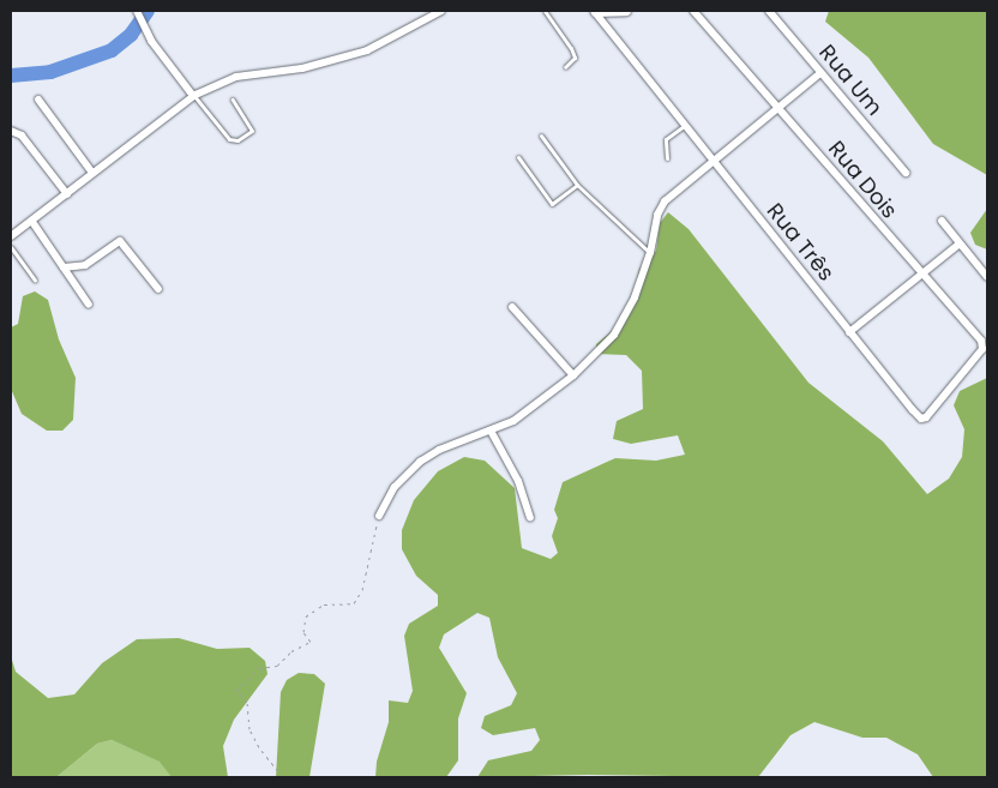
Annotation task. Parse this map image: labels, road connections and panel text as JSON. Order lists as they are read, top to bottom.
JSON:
{
  "streets": {
    "street": ["Rua Um", "Rua Dois", "Rua Três"]
  },
  "crossings": [
    ["Rua Dois", "Rua Três"]
  ]
}
